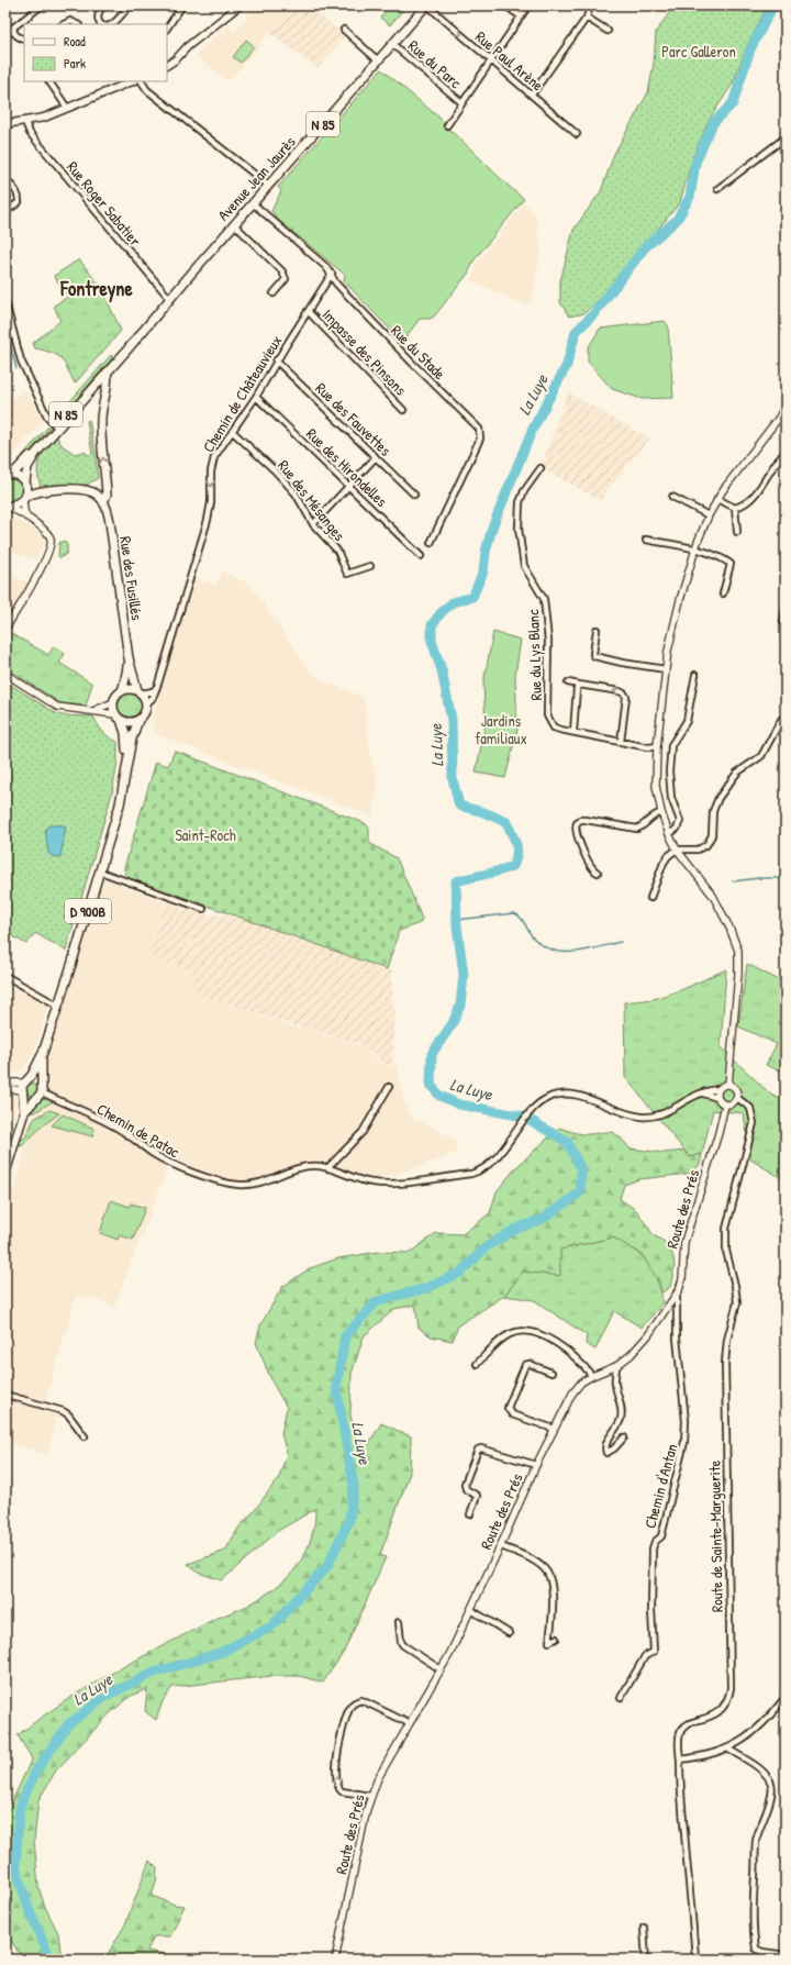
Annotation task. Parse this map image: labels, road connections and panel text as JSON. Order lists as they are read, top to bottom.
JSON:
{
  "streets": {
    "main road": [
      "N 85",
      "Avenue Jean Jaurès",
      "Rue des Fusillés",
      "D 900B"
    ],
    "street": [
      "Rue Paul Arène",
      "Rue du Parc",
      "Rue Roger Sabatier",
      "Impasse des Pinsons",
      "Rue du Stade",
      "Chemin de Châteauvieux",
      "Rue des Fauvettes",
      "Rue des Hirondelles",
      "Rue des Mésanges",
      "Rue du Lys Blanc",
      "Chemin de Patac",
      "Route des Prés",
      "Chemin d'Antan",
      "Route de Sainte-Marguerite"
    ]
  },
  "crossings": [
    ["Rue Paul Arène", "Avenue Jean Jaurès"],
    ["Rue du Parc", "Avenue Jean Jaurès"],
    ["Avenue Jean Jaurès", "Rue Roger Sabatier"],
    ["Avenue Jean Jaurès", "Rue du Stade"],
    ["Impasse des Pinsons", "Chemin de Châteauvieux"],
    ["Rue du Stade", "Chemin de Châteauvieux"],
    ["Chemin de Châteauvieux", "Rue des Fauvettes"],
    ["Chemin de Châteauvieux", "Rue des Hirondelles"],
    ["Chemin de Châteauvieux", "Rue des Mésanges"],
    ["Chemin de Châteauvieux", "Rue des Fusillés"],
    ["Chemin de Châteauvieux", "D 900B"],
    ["Rue des Fusillés", "D 900B"],
    ["D 900B", "Chemin de Patac"],
    ["Chemin de Patac", "Route des Prés"],
    ["Chemin de Patac", "Route de Sainte-Marguerite"],
    ["Route des Prés", "Chemin d'Antan"],
    ["Route des Prés", "Route de Sainte-Marguerite"]
  ],
  "one_way": ["Rue Paul Arène", "Chemin de Châteauvieux"],
  "districts": ["Fontreyne"],
  "water": ["La Luye"],
  "parks": ["Parc Galleron", "Jardins familiaux", "Saint-Roch"],
  "legend": ["Road", "Park"]
}
